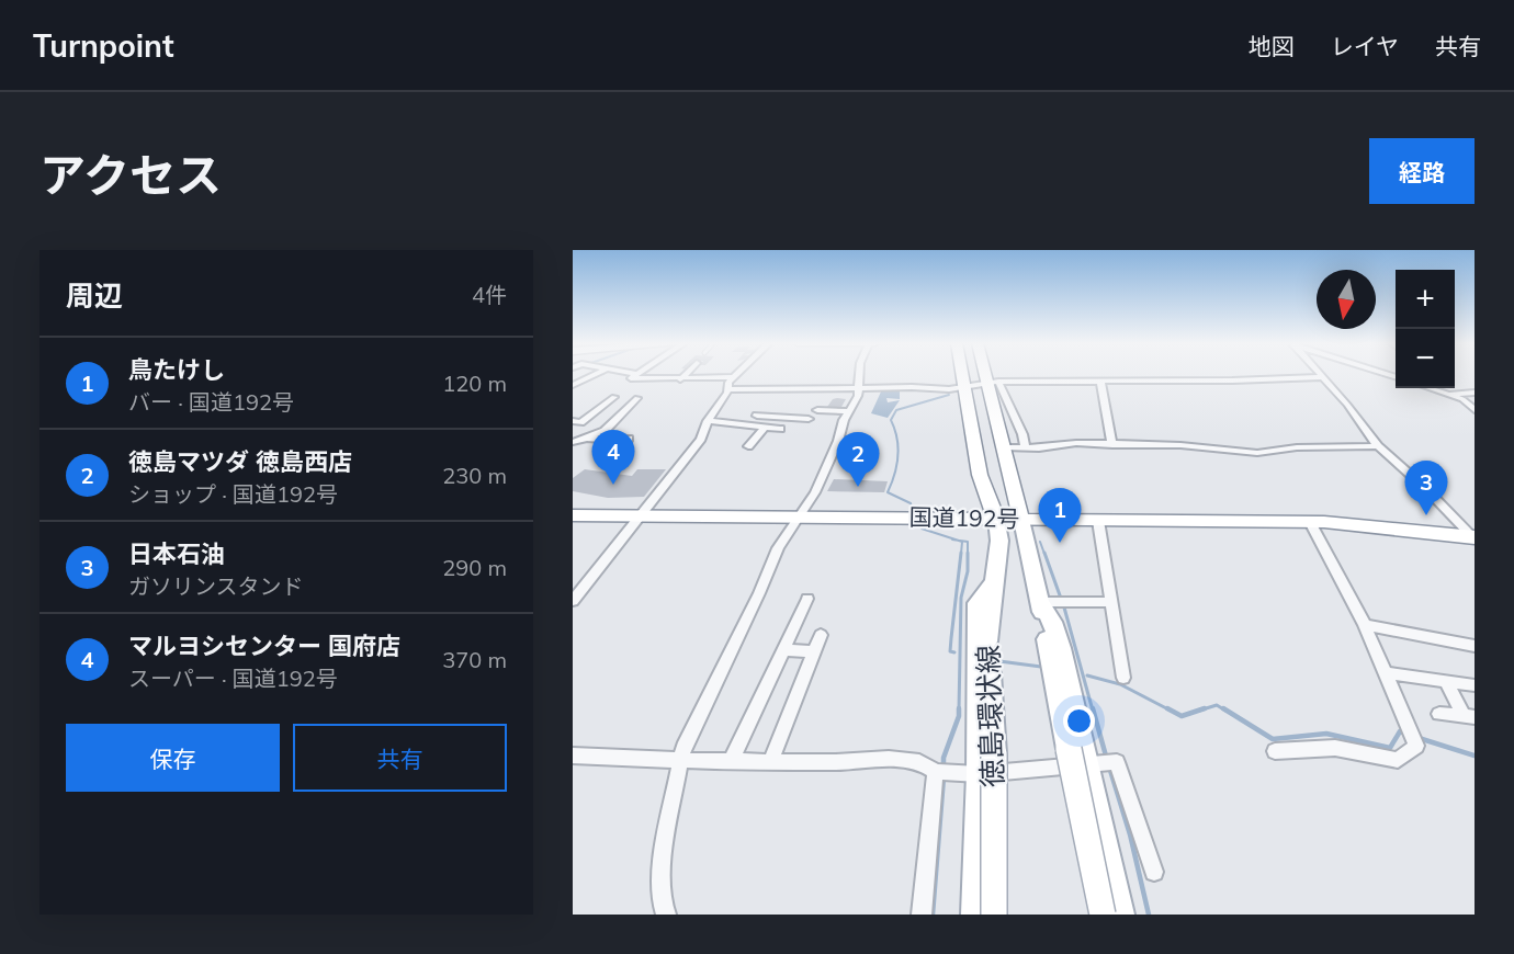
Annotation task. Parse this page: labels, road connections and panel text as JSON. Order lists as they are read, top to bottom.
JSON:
{
  "streets": {
    "highway": ["国道192号"],
    "main road": ["徳島環状線"]
  },
  "north": "bottom",
  "page": {
    "header": "Turnpoint",
    "nav": ["地図", "レイヤ", "共有"],
    "title": "アクセス",
    "buttons": [
      "経路",
      ["保存", "共有"]
    ],
    "heading": ["周辺", "4件"],
    "map_buttons": ["+", "−"],
    "list": [
      {
        "mark": "1",
        "name": "鳥たけし",
        "note": "バー · 国道192号",
        "value": "120 m"
      },
      {
        "mark": "2",
        "name": "徳島マツダ 徳島西店",
        "note": "ショップ · 国道192号",
        "value": "230 m"
      },
      {
        "mark": "3",
        "name": "日本石油",
        "note": "ガソリンスタンド",
        "value": "290 m"
      },
      {
        "mark": "4",
        "name": "マルヨシセンター 国府店",
        "note": "スーパー · 国道192号",
        "value": "370 m"
      }
    ],
    "pins": [
      "4",
      "2",
      "3",
      "1"
    ]
  }
}
